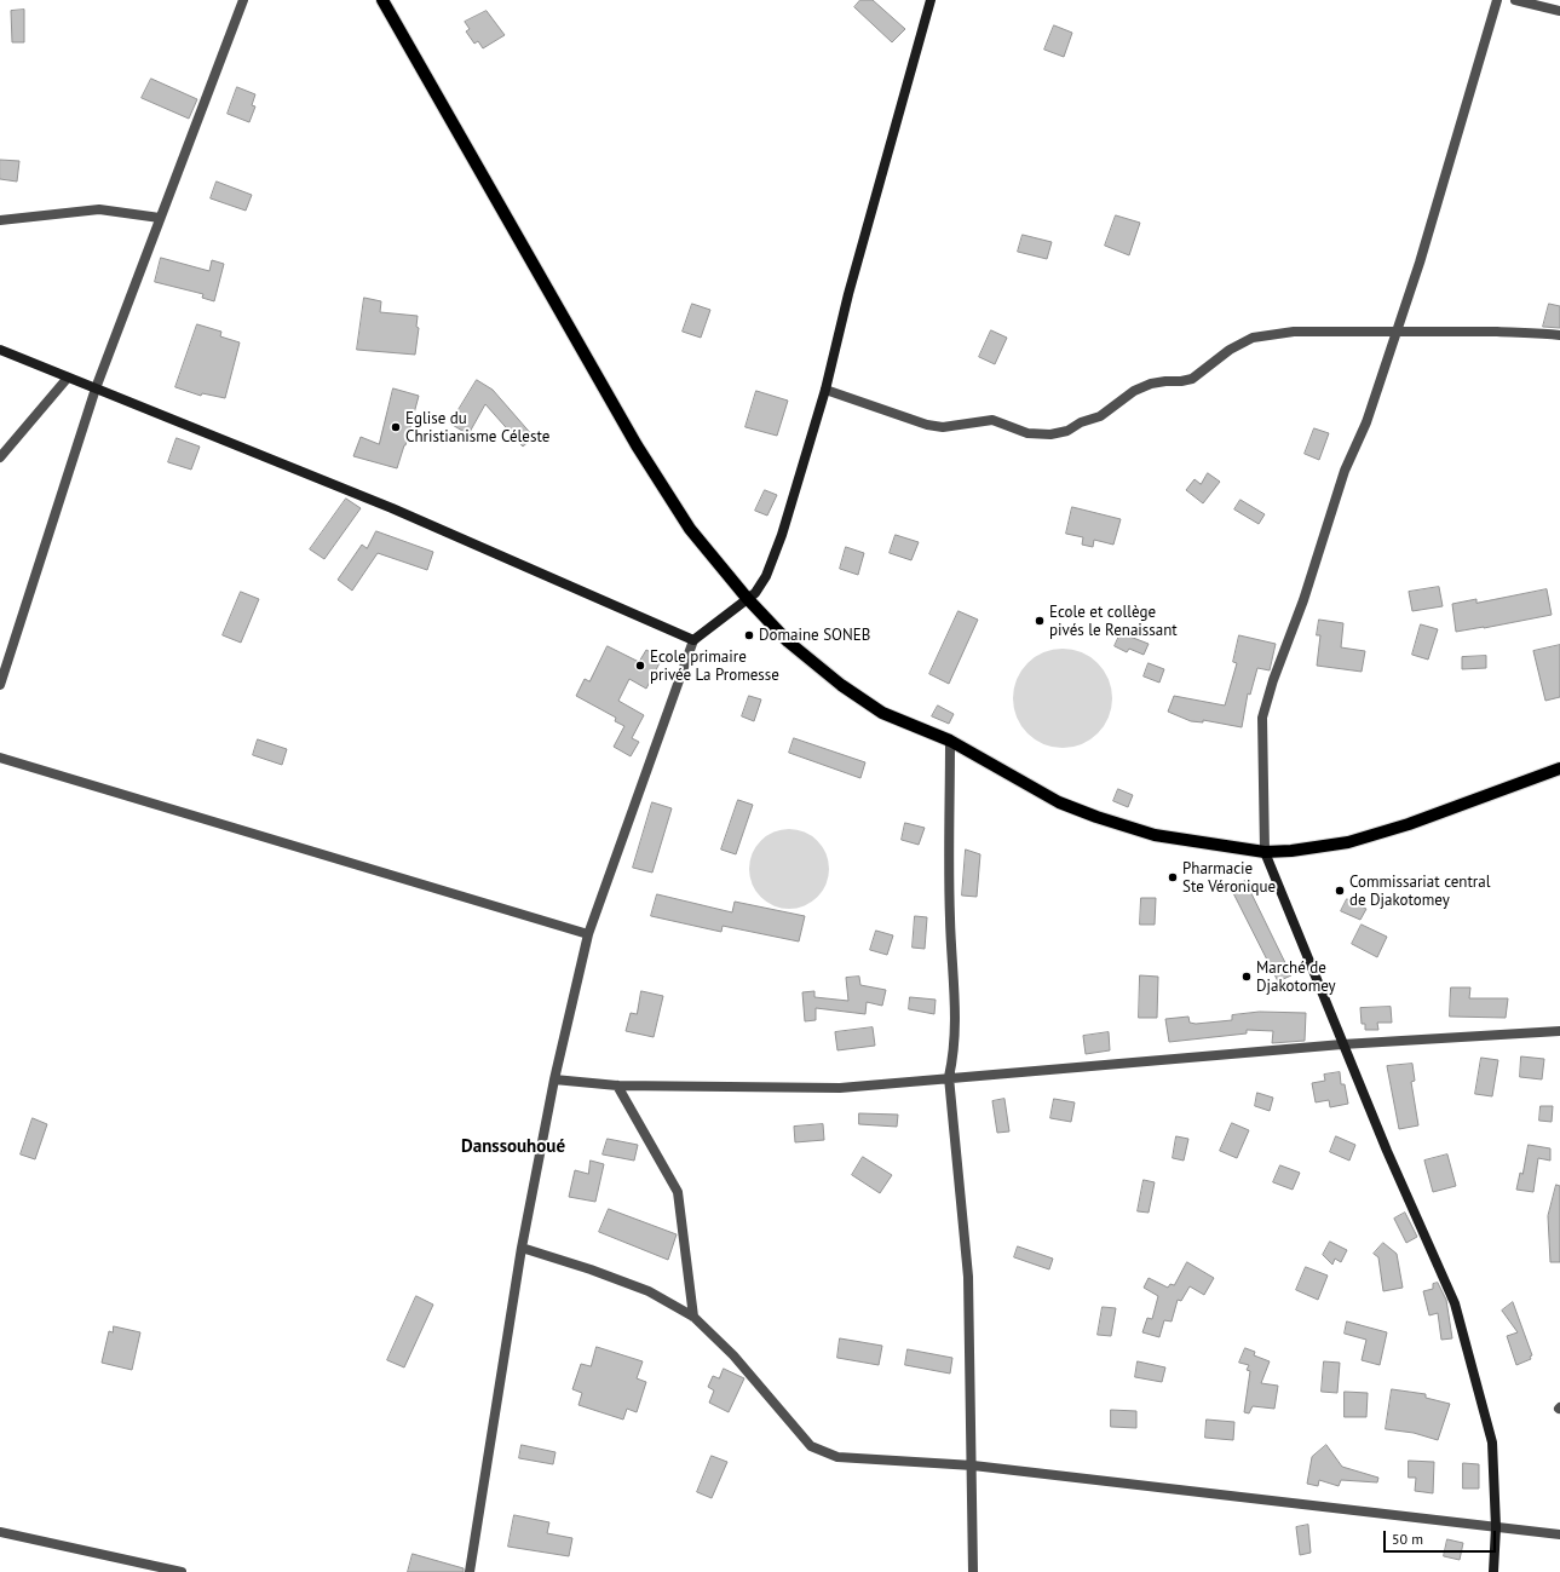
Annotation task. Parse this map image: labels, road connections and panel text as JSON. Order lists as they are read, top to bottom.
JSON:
{
  "districts": ["Danssouhoué"],
  "places": [
    "Eglise du Christianisme Céleste",
    "Ecole et collège pivés le Renaissant",
    "Domaine SONEB",
    "Ecole primaire privée La Promesse",
    "Pharmacie Ste Véronique",
    "Commissariat central de Djakotomey",
    "Marché de Djakotomey"
  ],
  "scale_bar": "50 m"
}
